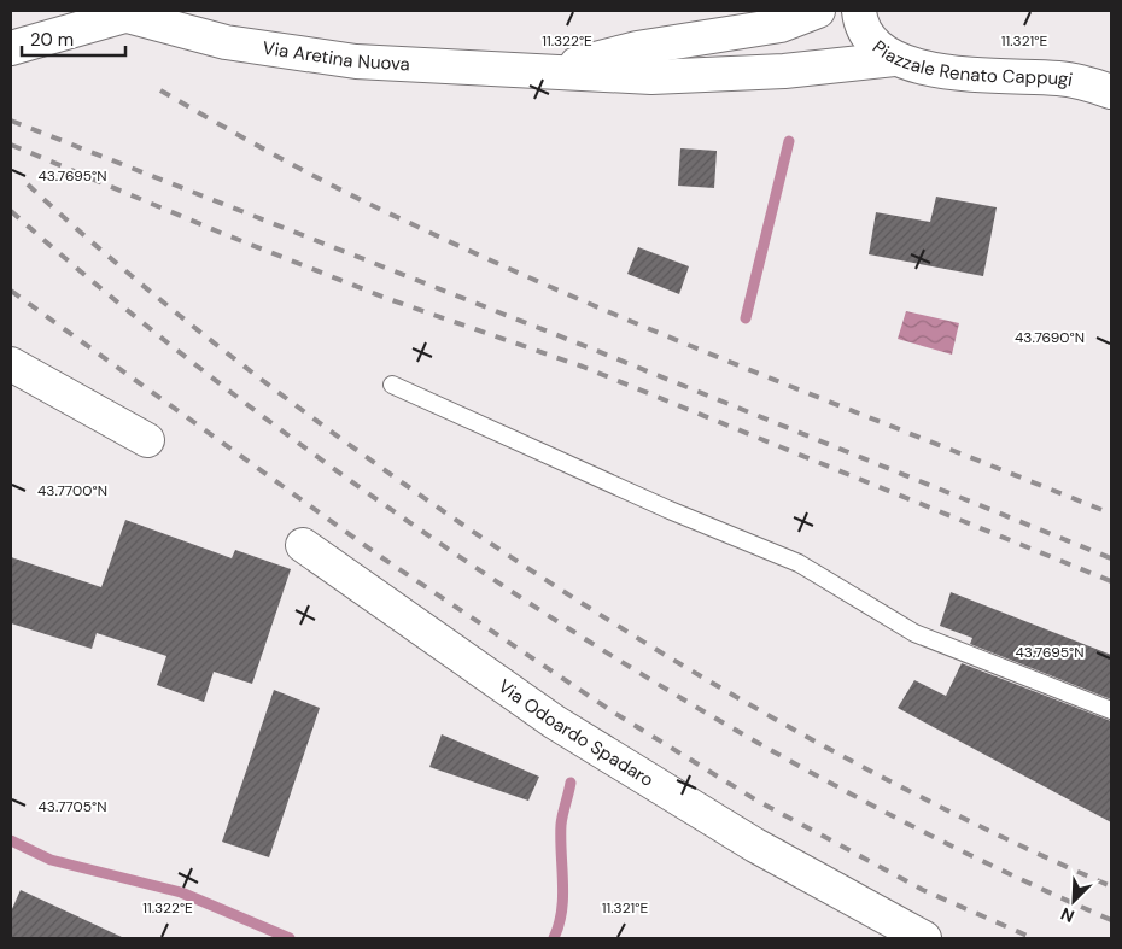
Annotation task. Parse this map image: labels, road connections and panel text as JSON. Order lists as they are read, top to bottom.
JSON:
{
  "streets": {
    "main road": ["Via Aretina Nuova", "Piazzale Renato Cappugi", "Via Odoardo Spadaro"]
  },
  "crossings": [
    ["Via Aretina Nuova", "Piazzale Renato Cappugi"]
  ],
  "scale_bar": "20 m",
  "north": "bottom left",
  "coordinates": [
    "11.322°E",
    "11.321°E",
    "43.7695°N",
    "43.7690°N",
    "43.7700°N",
    "43.7705°N"
  ]
}
